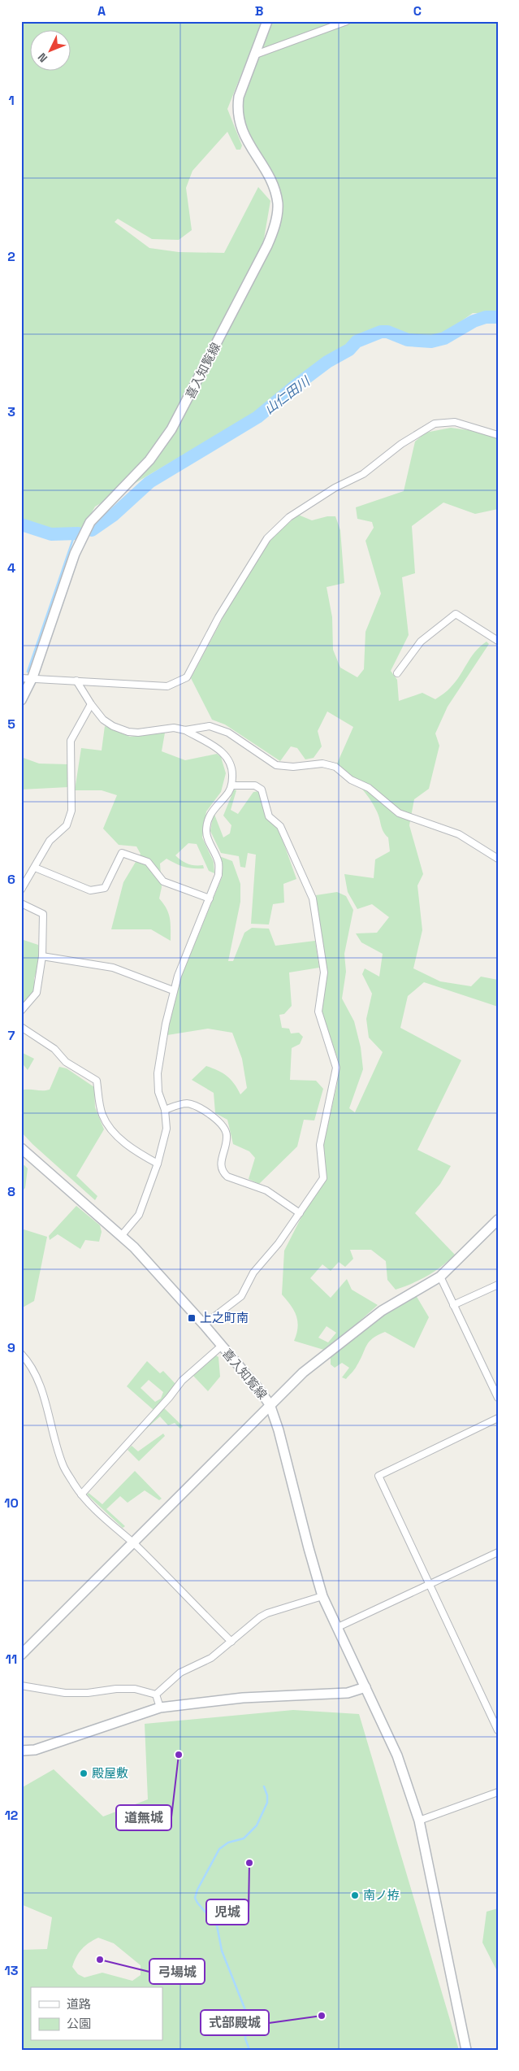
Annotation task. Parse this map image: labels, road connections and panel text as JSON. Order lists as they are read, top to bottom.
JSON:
{
  "streets": {
    "main road": ["喜入知覧線"]
  },
  "water": ["山仁田川"],
  "places": {
    "transit": ["上之町南"],
    "other": [
      "道無城",
      "殿屋敷",
      "児城",
      "南ノ拵",
      "弓場城",
      "式部殿城"
    ]
  },
  "legend": ["道路", "公園"],
  "north": "bottom left",
  "grid": {
    "columns": ["A", "B", "C"],
    "rows": [
      "1",
      "2",
      "3",
      "4",
      "5",
      "6",
      "7",
      "8",
      "9",
      "10",
      "11",
      "12",
      "13"
    ]
  }
}
